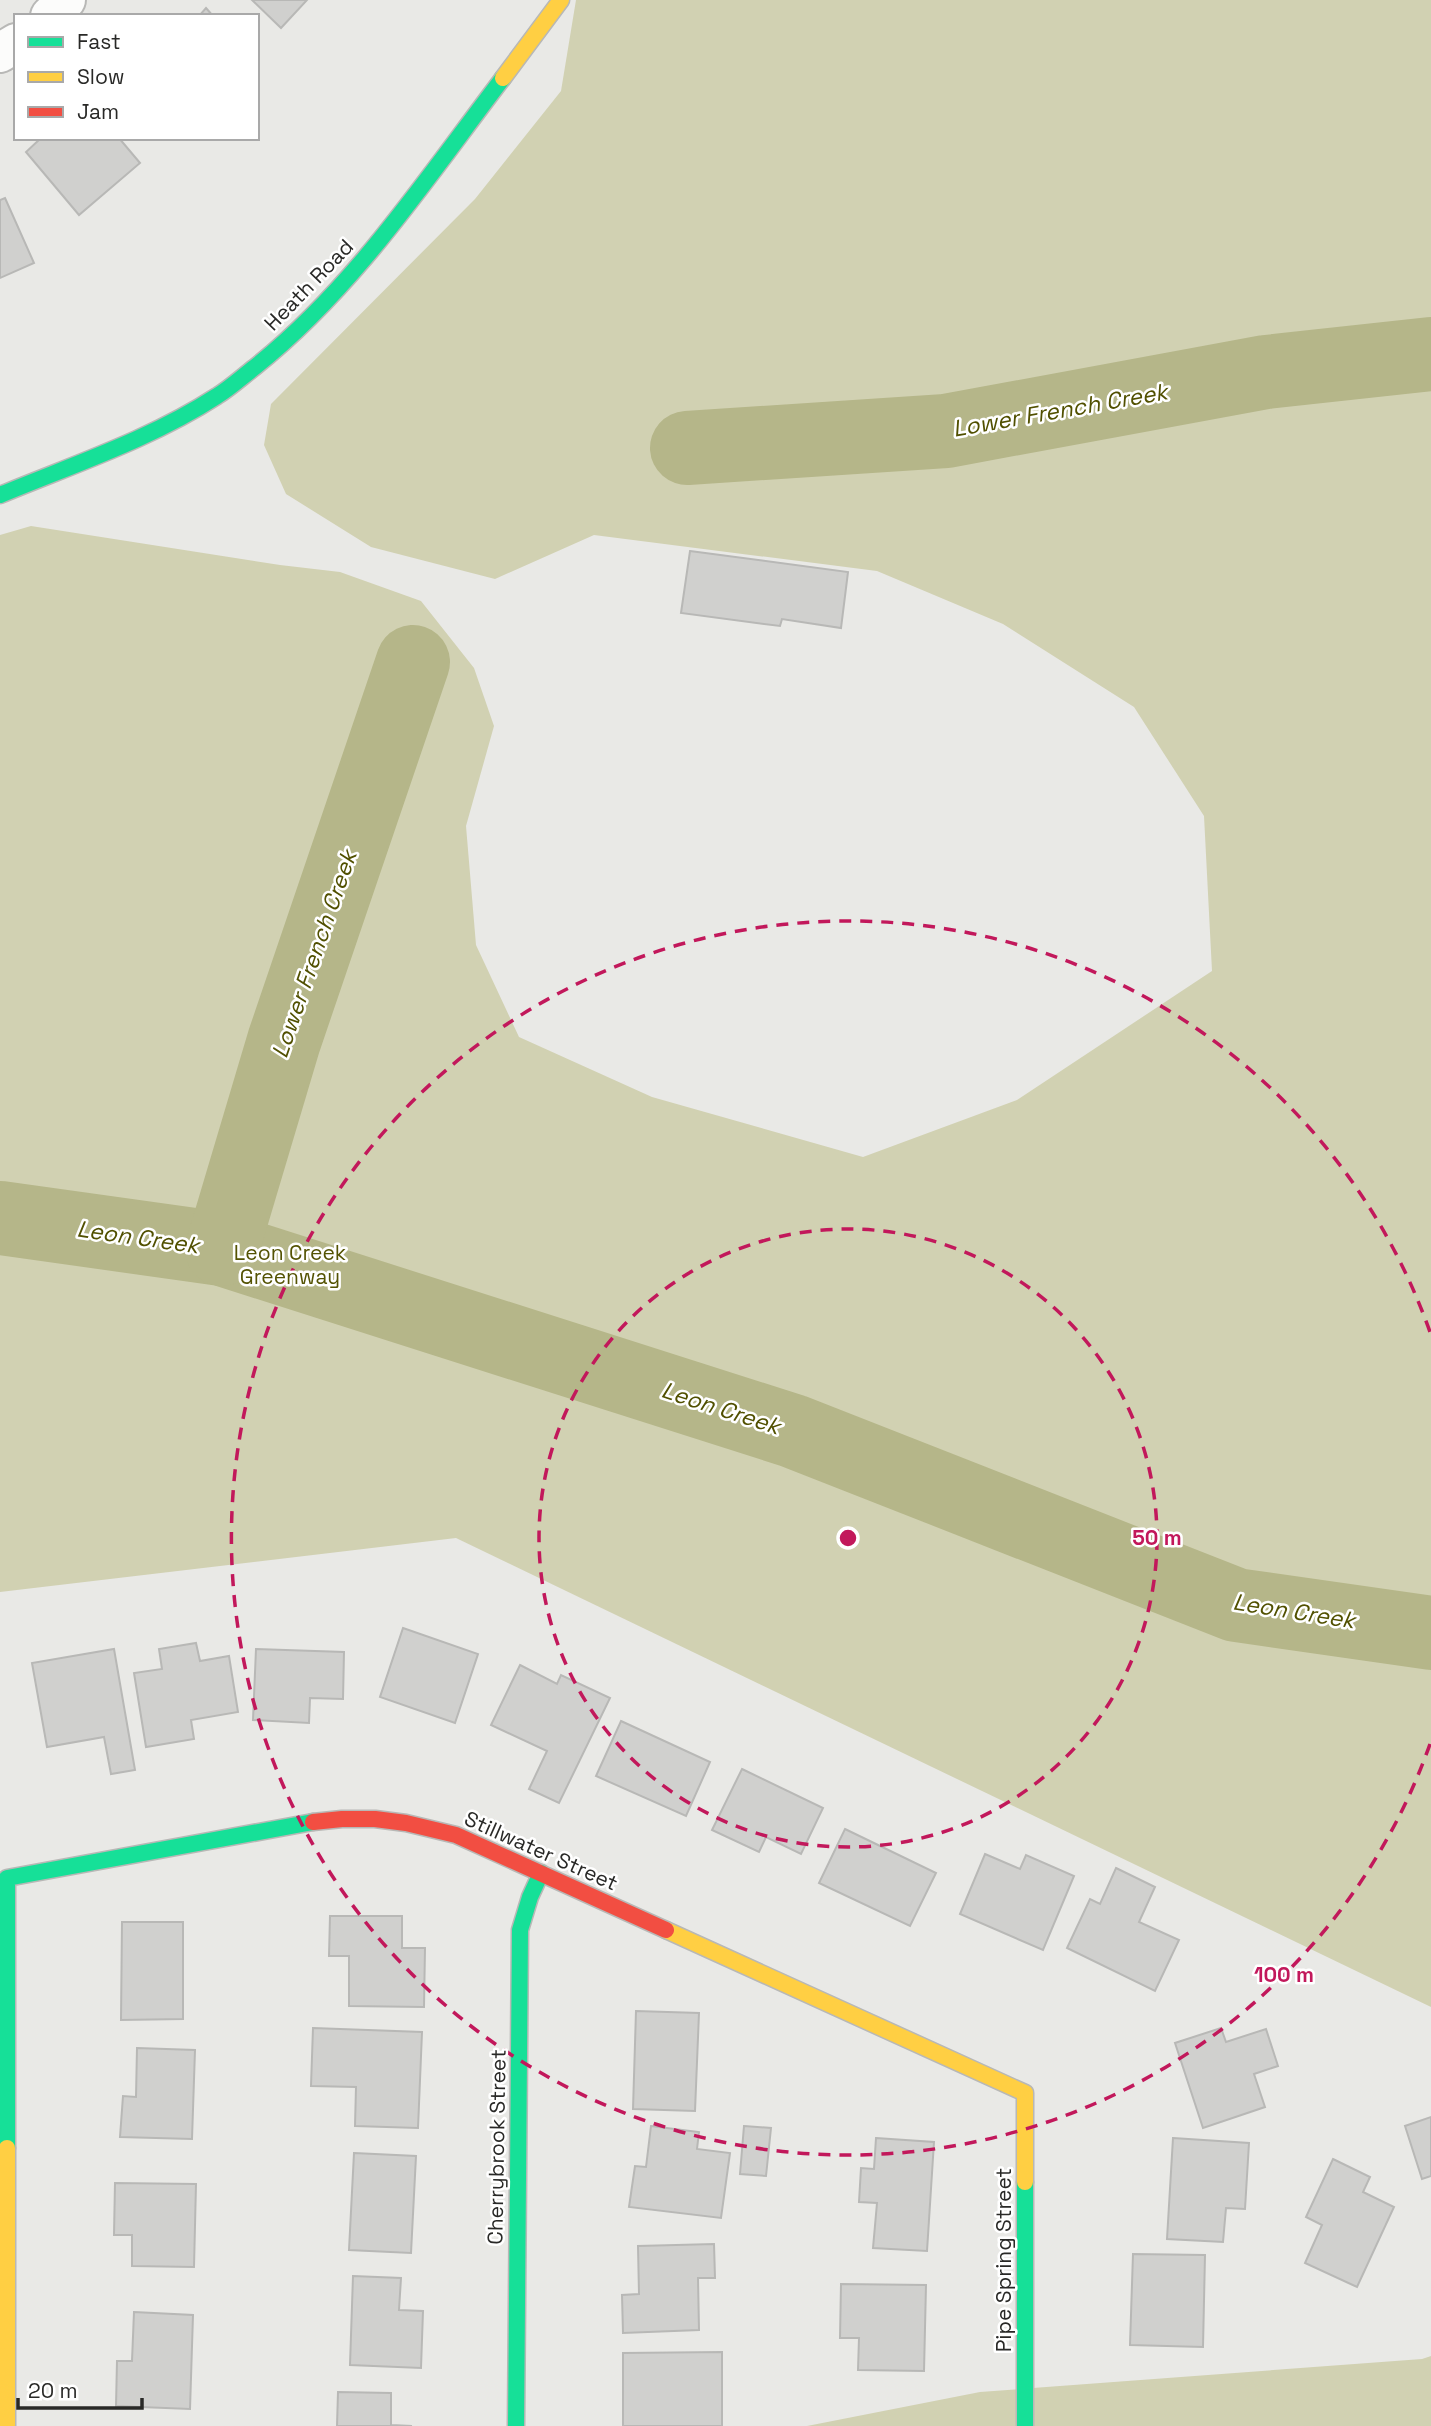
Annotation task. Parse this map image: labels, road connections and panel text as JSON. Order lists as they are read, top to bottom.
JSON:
{
  "streets": {
    "street": [
      "Heath Road",
      "Stillwater Street",
      "Cherrybrook Street",
      "Pipe Spring Street"
    ]
  },
  "crossings": [
    ["Stillwater Street", "Cherrybrook Street"],
    ["Stillwater Street", "Pipe Spring Street"]
  ],
  "water": ["Lower French Creek", "Leon Creek"],
  "parks": ["Leon Creek Greenway"],
  "legend": ["Fast", "Slow", "Jam"],
  "scale_bar": "20 m",
  "rings": ["50 m", "100 m"]
}
